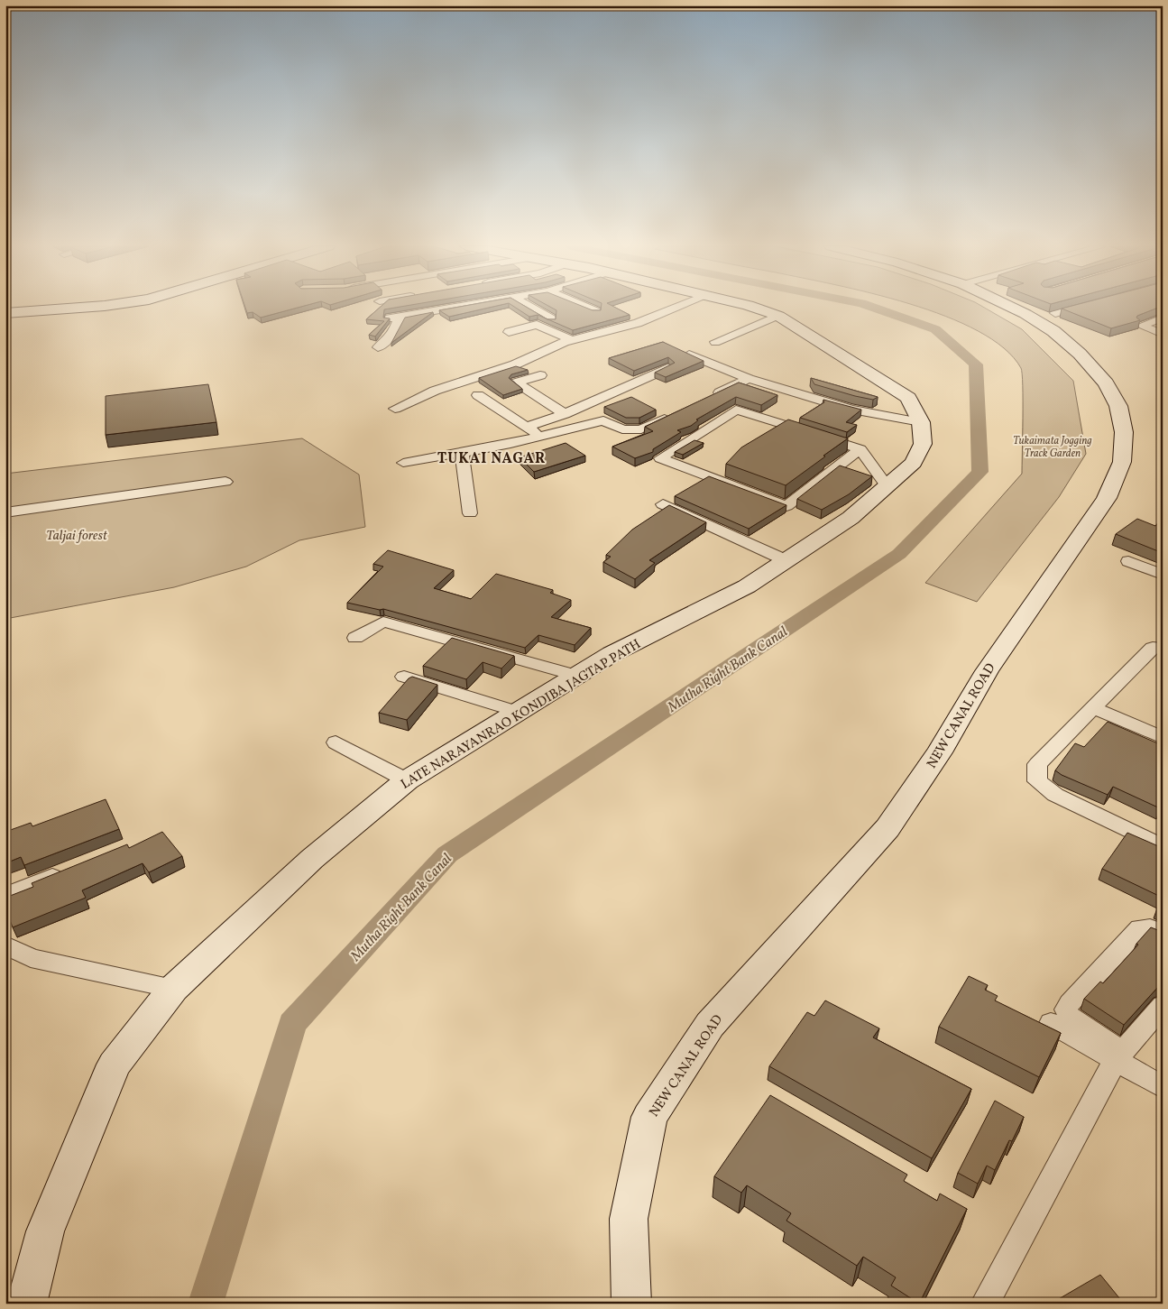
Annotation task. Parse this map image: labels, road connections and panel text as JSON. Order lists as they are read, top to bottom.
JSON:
{
  "streets": {
    "street": ["LATE NARAYANRAO KONDIBA JAGTAP PATH", "NEW CANAL ROAD"]
  },
  "districts": ["TUKAI NAGAR"],
  "water": ["Mutha Right Bank Canal"],
  "parks": ["Tukaimata Jogging Track Garden", "Taljai forest"]
}
